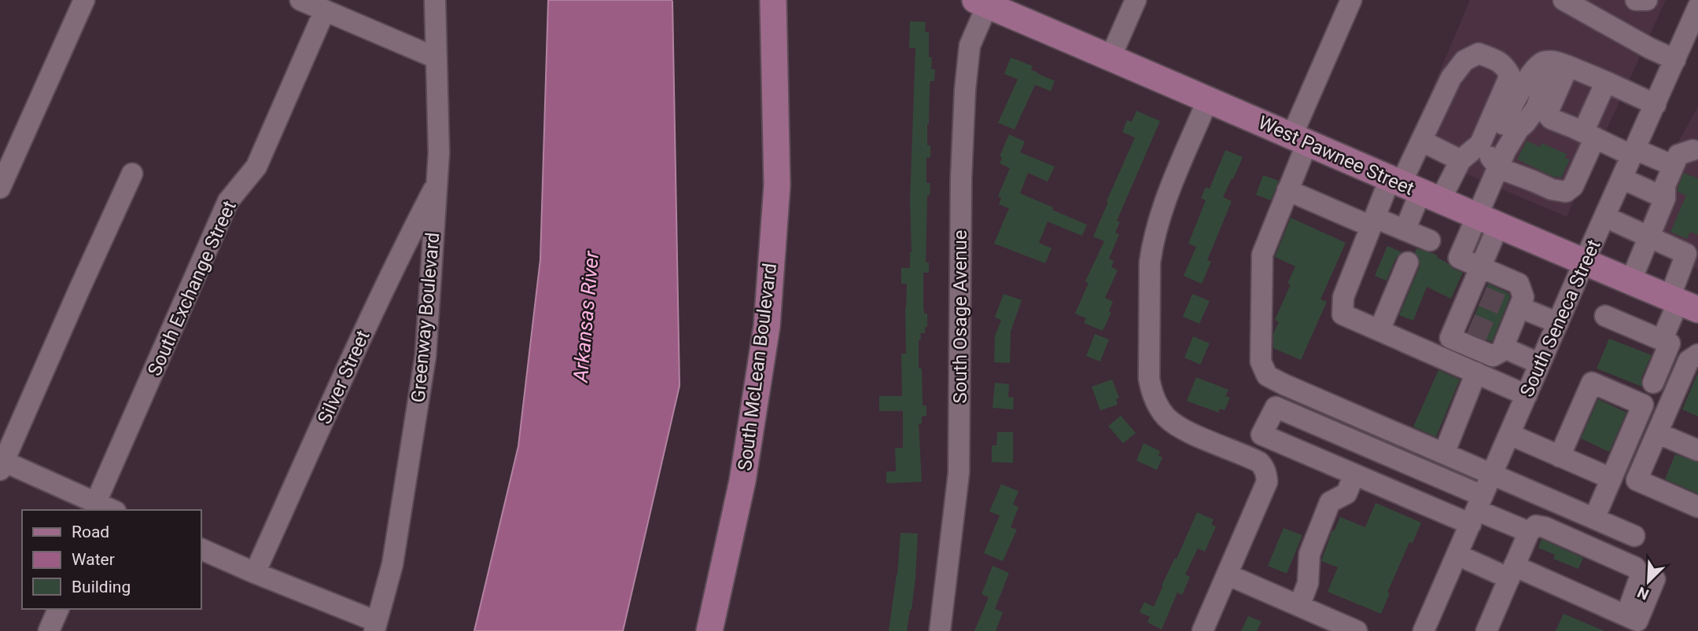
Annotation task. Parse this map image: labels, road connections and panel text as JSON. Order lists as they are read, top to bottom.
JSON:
{
  "streets": {
    "main road": ["West Pawnee Street", "South McLean Boulevard"],
    "street": [
      "South Exchange Street",
      "South Osage Avenue",
      "Greenway Boulevard",
      "South Seneca Street",
      "Silver Street"
    ]
  },
  "crossings": [
    ["West Pawnee Street", "South Osage Avenue"],
    ["West Pawnee Street", "South Seneca Street"],
    ["Greenway Boulevard", "Silver Street"]
  ],
  "water": ["Arkansas River"],
  "legend": ["Road", "Water", "Building"],
  "north": "bottom left"
}
